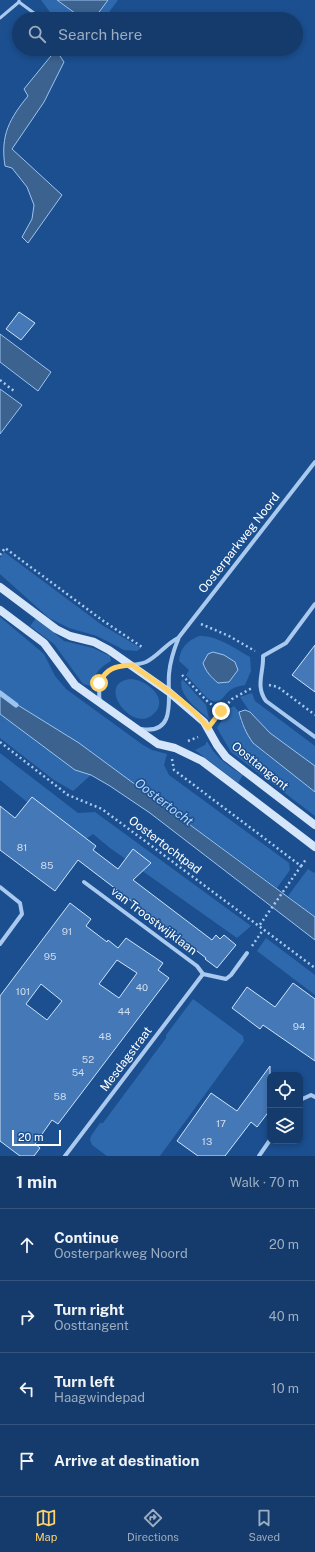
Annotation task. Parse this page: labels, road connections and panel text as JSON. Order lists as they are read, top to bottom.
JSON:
{
  "streets": {
    "main road": ["Oosttangent"],
    "street": ["Oosterparkweg Noord", "van Troostwijklaan", "Mesdagstraat"],
    "path": ["Oostertochtpad"]
  },
  "crossings": [
    ["Oosterparkweg Noord", "Oosttangent"],
    ["van Troostwijklaan", "Mesdagstraat"]
  ],
  "water": ["Oostertocht"],
  "house_numbers": [
    "81",
    "85",
    "91",
    "95",
    "40",
    "101",
    "44",
    "94",
    "48",
    "52",
    "54",
    "58",
    "17",
    "13"
  ],
  "scale_bar": "20 m",
  "page": {
    "search": "Search here",
    "scale": "20 m",
    "heading": ["1 min", "Walk · 70 m"],
    "list": [
      ["Continue", "Oosterparkweg Noord", "20 m"],
      ["Turn right", "Oosttangent", "40 m"],
      ["Turn left", "Haagwindepad", "10 m"],
      "Arrive at destination"
    ],
    "nav": ["Map", "Directions", "Saved"]
  }
}
